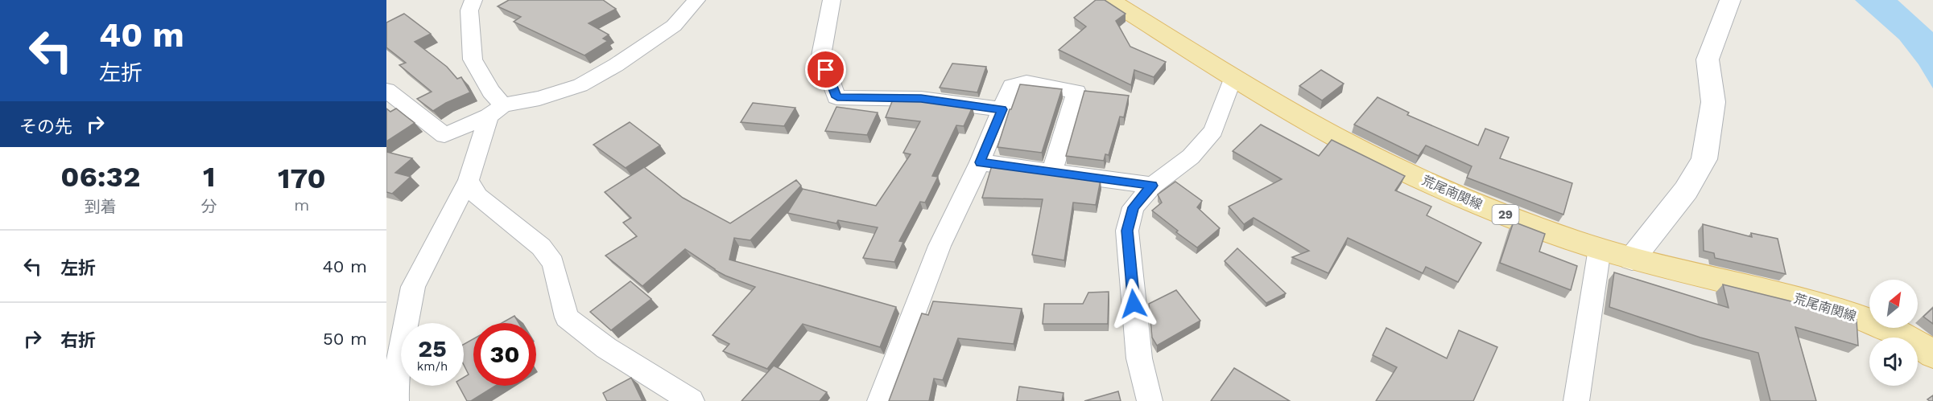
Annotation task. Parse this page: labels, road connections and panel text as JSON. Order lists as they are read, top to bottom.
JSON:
{
  "streets": {
    "main road": ["荒尾南関線", "29"]
  },
  "north": "top right",
  "page": {
    "turn": ["40 m", "左折"],
    "then": "その先",
    "eta": [
      "06:32",
      "到着",
      "1",
      "分",
      "170",
      "m"
    ],
    "list": [
      {
        "name": "左折",
        "value": "40 m"
      },
      {
        "name": "右折",
        "value": "50 m"
      }
    ],
    "speed": "25 km/h",
    "limit": "30"
  }
}
